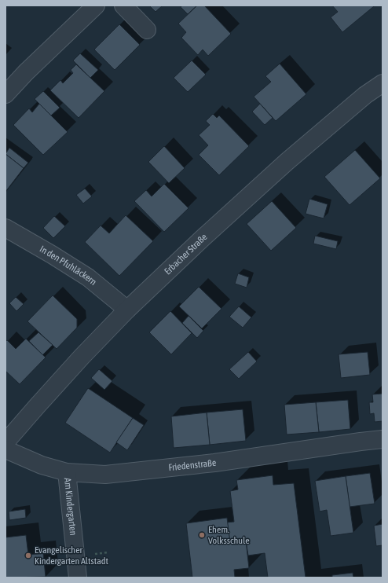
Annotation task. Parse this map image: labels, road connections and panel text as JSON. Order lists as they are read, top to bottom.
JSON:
{
  "streets": {
    "street": [
      "Erbacher Straße",
      "In den Pfuhläckern",
      "Friedenstraße",
      "Am Kindergarten"
    ]
  },
  "crossings": [
    ["Erbacher Straße", "In den Pfuhläckern"],
    ["Friedenstraße", "Am Kindergarten"]
  ],
  "places": ["Ehem. Volksschule", "Evangelischer Kindergarten Altstadt"]
}
